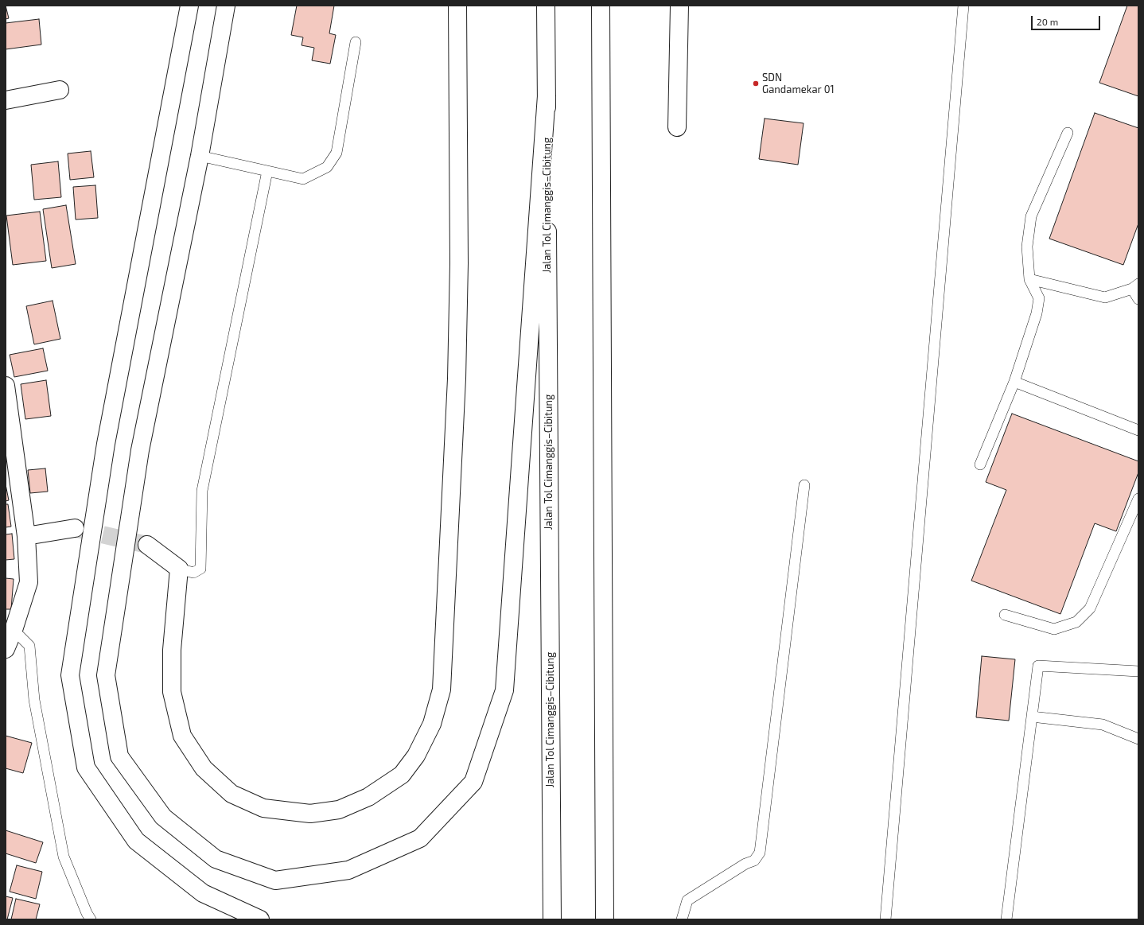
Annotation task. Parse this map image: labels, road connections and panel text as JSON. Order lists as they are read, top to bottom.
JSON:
{
  "streets": {
    "main road": ["Jalan Tol Cimanggis–Cibitung"]
  },
  "places": ["SDN Gandamekar 01"],
  "scale_bar": "20 m"
}
